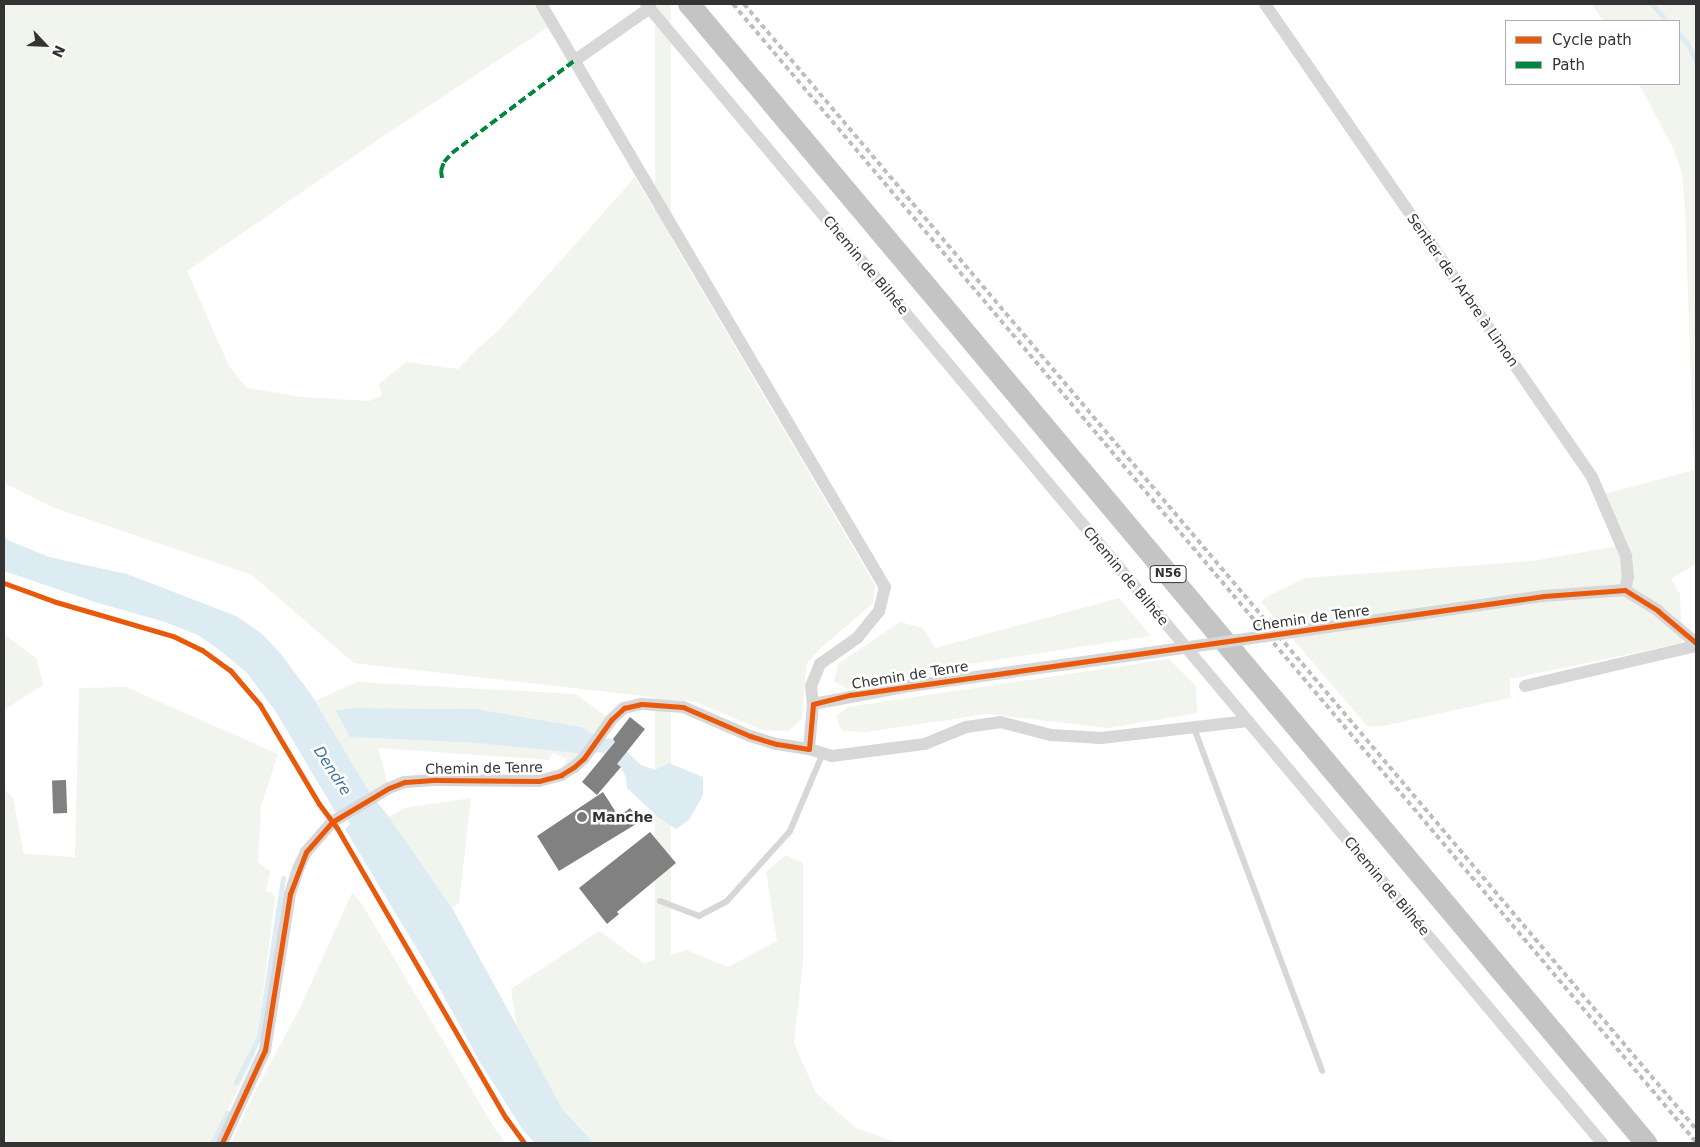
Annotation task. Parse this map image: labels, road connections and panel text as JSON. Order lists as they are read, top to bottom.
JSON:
{
  "streets": {
    "highway": ["N56"],
    "street": ["Chemin de Bilhée", "Sentier de l'Arbre à Limon", "Chemin de Tenre"]
  },
  "crossings": [
    ["Chemin de Bilhée", "Chemin de Tenre"],
    ["Sentier de l'Arbre à Limon", "Chemin de Tenre"]
  ],
  "water": ["Dendre"],
  "places": ["Manche"],
  "legend": ["Cycle path", "Path"],
  "north": "bottom right"
}
